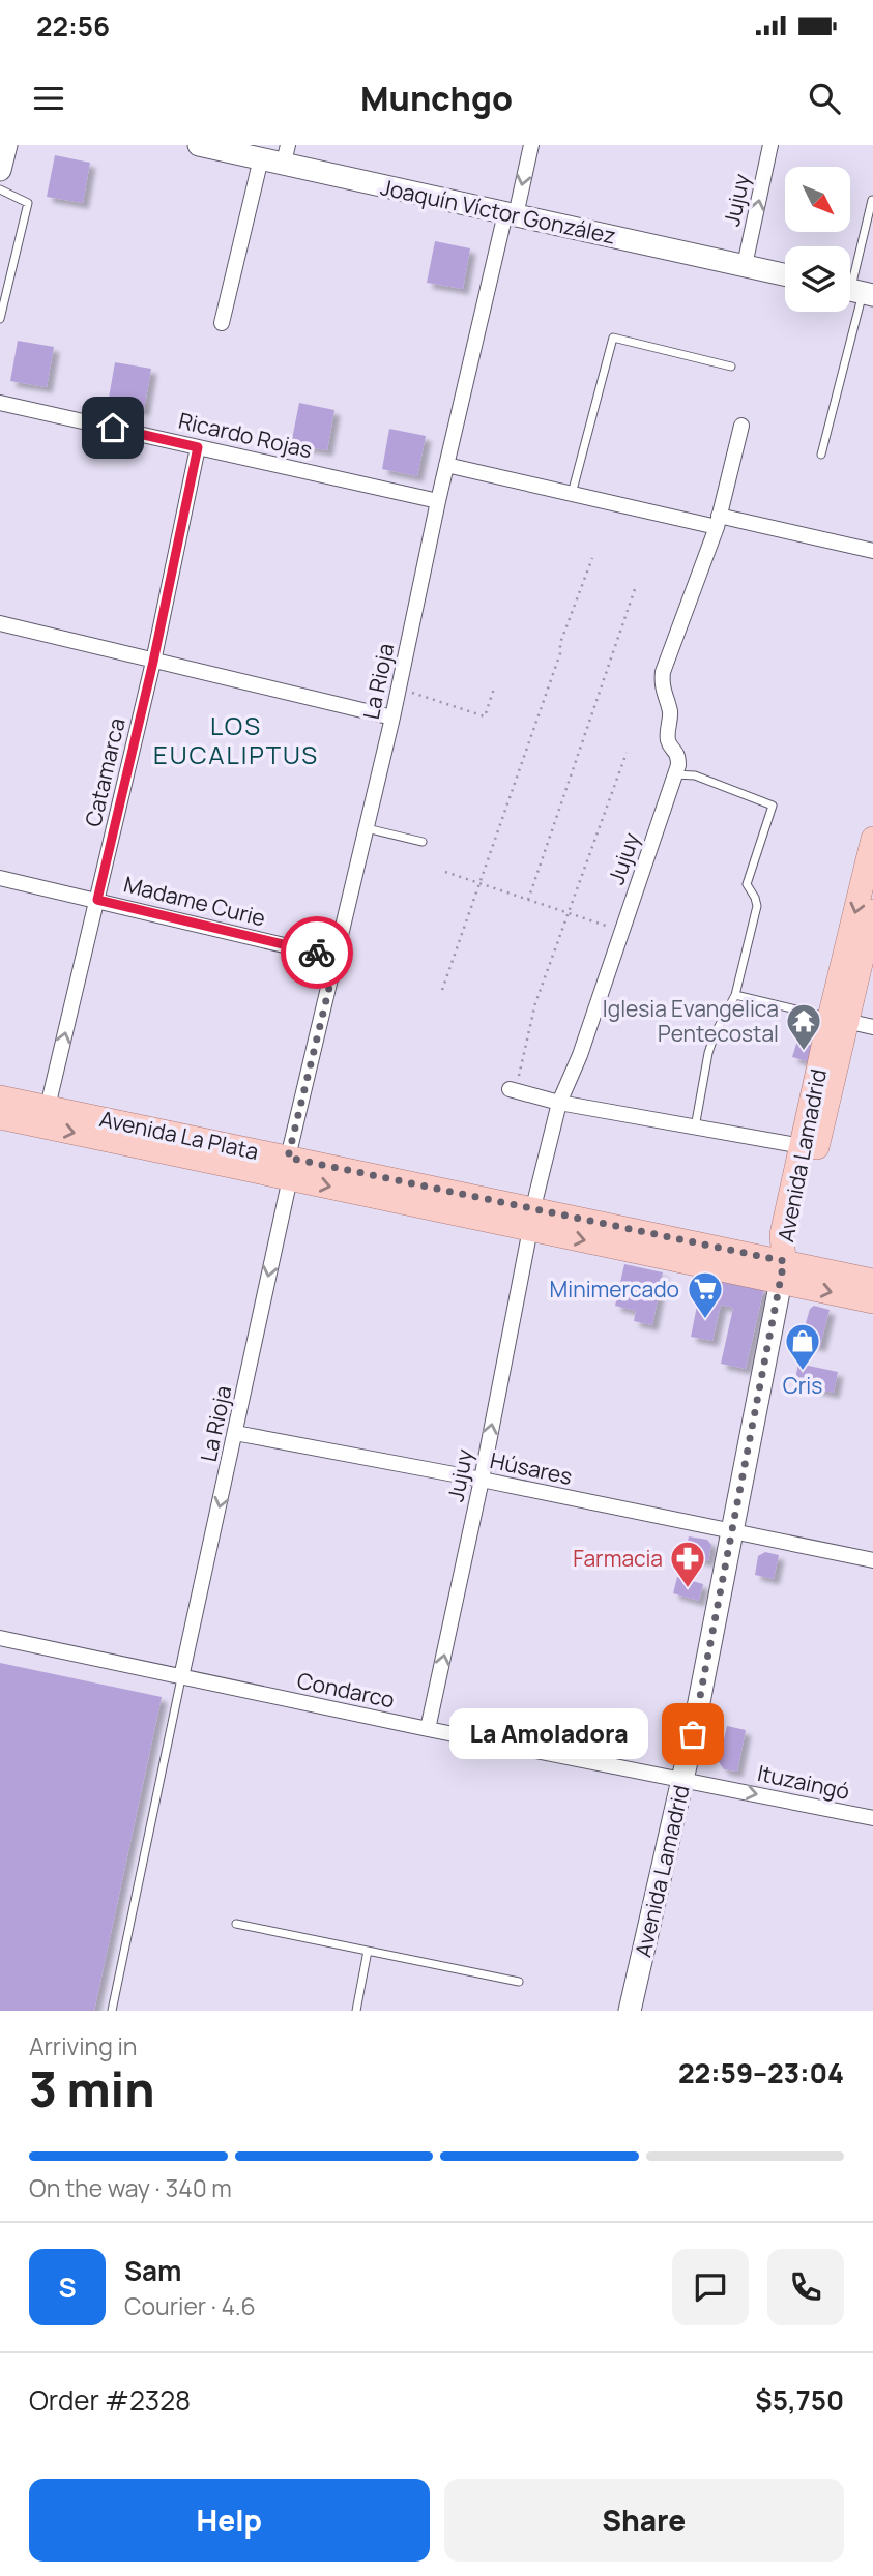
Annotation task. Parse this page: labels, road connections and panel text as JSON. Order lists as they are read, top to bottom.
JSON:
{
  "streets": {
    "main road": ["Avenida La Plata", "Avenida Lamadrid"],
    "street": [
      "Jujuy",
      "Joaquín Víctor González",
      "Ricardo Rojas",
      "La Rioja",
      "Catamarca",
      "Madame Curie",
      "Húsares",
      "Condarco",
      "Ituzaingó"
    ]
  },
  "crossings": [
    ["Jujuy", "Joaquín Víctor González"],
    ["Jujuy", "Avenida La Plata"],
    ["Jujuy", "Húsares"],
    ["Jujuy", "Condarco"],
    ["Joaquín Víctor González", "La Rioja"],
    ["Ricardo Rojas", "La Rioja"],
    ["Ricardo Rojas", "Catamarca"],
    ["La Rioja", "Madame Curie"],
    ["La Rioja", "Avenida La Plata"],
    ["La Rioja", "Húsares"],
    ["La Rioja", "Condarco"],
    ["Catamarca", "Madame Curie"],
    ["Catamarca", "Avenida La Plata"],
    ["Avenida La Plata", "Avenida Lamadrid"],
    ["Avenida Lamadrid", "Húsares"],
    ["Avenida Lamadrid", "Condarco"],
    ["Avenida Lamadrid", "Ituzaingó"],
    ["Condarco", "Ituzaingó"]
  ],
  "one_way": ["Jujuy", "La Rioja", "Ituzaingó"],
  "districts": ["LOS EUCALIPTUS"],
  "places": {
    "temple": ["Iglesia Evangelica Pentecostal"],
    "supermarket": ["Minimercado"],
    "shop": ["Cris"],
    "pharmacy": ["Farmacia"],
    "other": ["La Amoladora"]
  },
  "north": "bottom right",
  "page": {
    "status": "22:56",
    "header": "Munchgo",
    "bubble": "La Amoladora",
    "heading": ["3 min", "Arriving in", "22:59–23:04"],
    "panel": [
      "Sam",
      "Courier · 4.6",
      "Order #2328",
      "$5,750"
    ],
    "bar": "On the way · 340 m",
    "round": "S",
    "buttons": ["Help", "Share"]
  }
}
